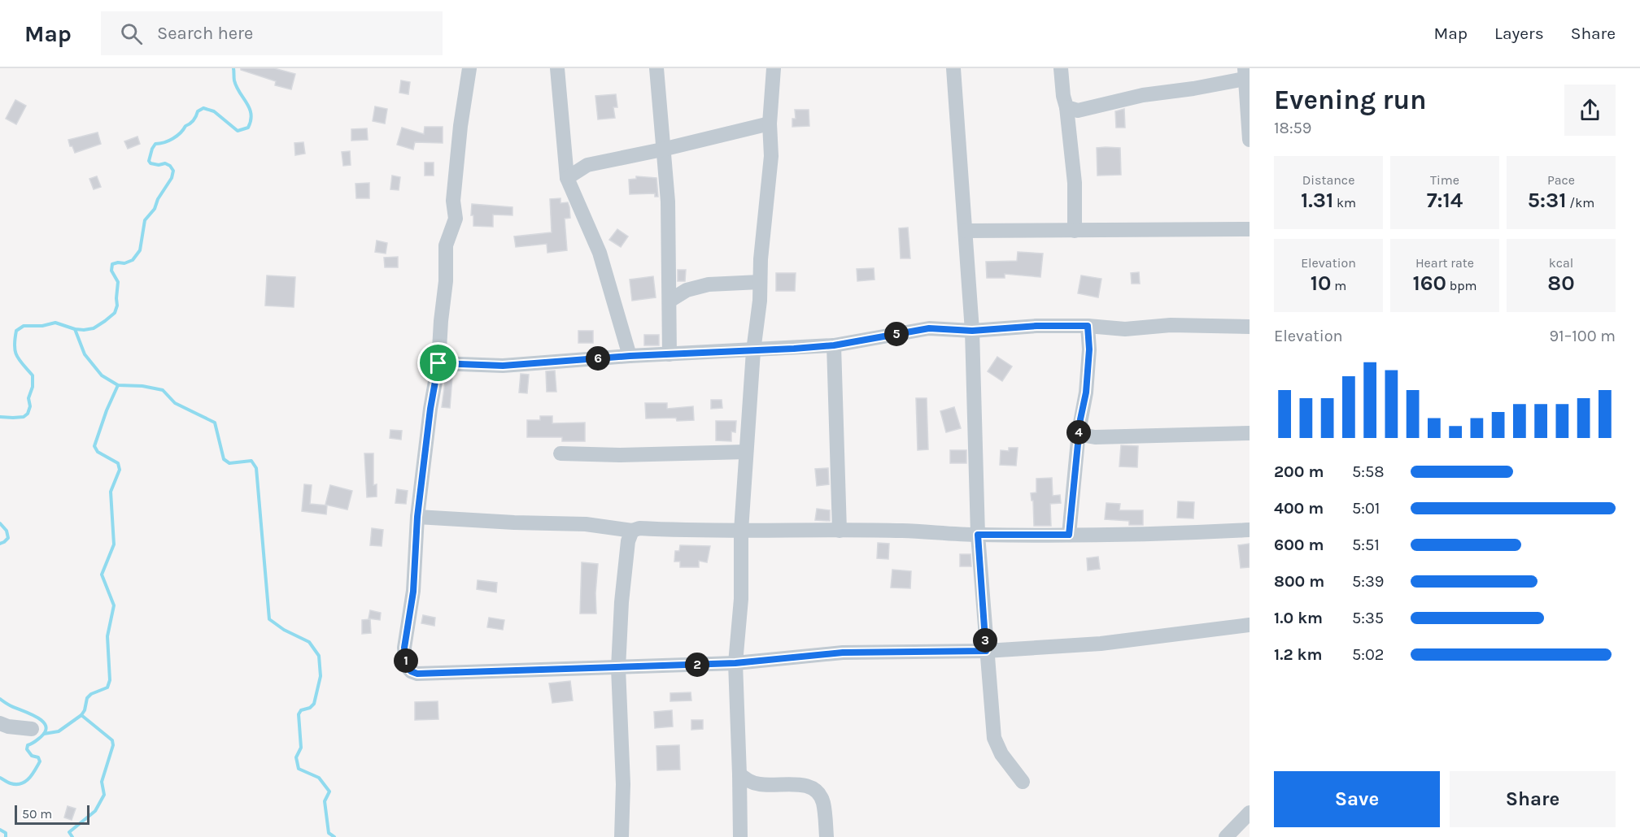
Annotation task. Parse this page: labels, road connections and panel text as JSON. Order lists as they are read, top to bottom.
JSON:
{
  "scale_bar": "50 m",
  "page": {
    "header": "Map",
    "search": "Search here",
    "nav": ["Map", "Layers", "Share"],
    "heading": ["Evening run", "18:59"],
    "stats": [
      ["Distance", "1.31 km"],
      ["Time", "7:14"],
      ["Pace", "5:31 /km"],
      ["Elevation", "10 m"],
      ["Heart rate", "160 bpm"],
      ["kcal", "80"]
    ],
    "chart": ["Elevation", "91–100 m"],
    "pins": [
      "5",
      "6",
      "4",
      "3",
      "1",
      "2"
    ],
    "list": [
      {
        "name": "200 m",
        "note": "5:58"
      },
      {
        "name": "400 m",
        "note": "5:01"
      },
      {
        "name": "600 m",
        "note": "5:51"
      },
      {
        "name": "800 m",
        "note": "5:39"
      },
      {
        "name": "1.0 km",
        "note": "5:35"
      },
      {
        "name": "1.2 km",
        "note": "5:02"
      }
    ],
    "buttons": ["Save", "Share"],
    "scale": "50 m"
  }
}
